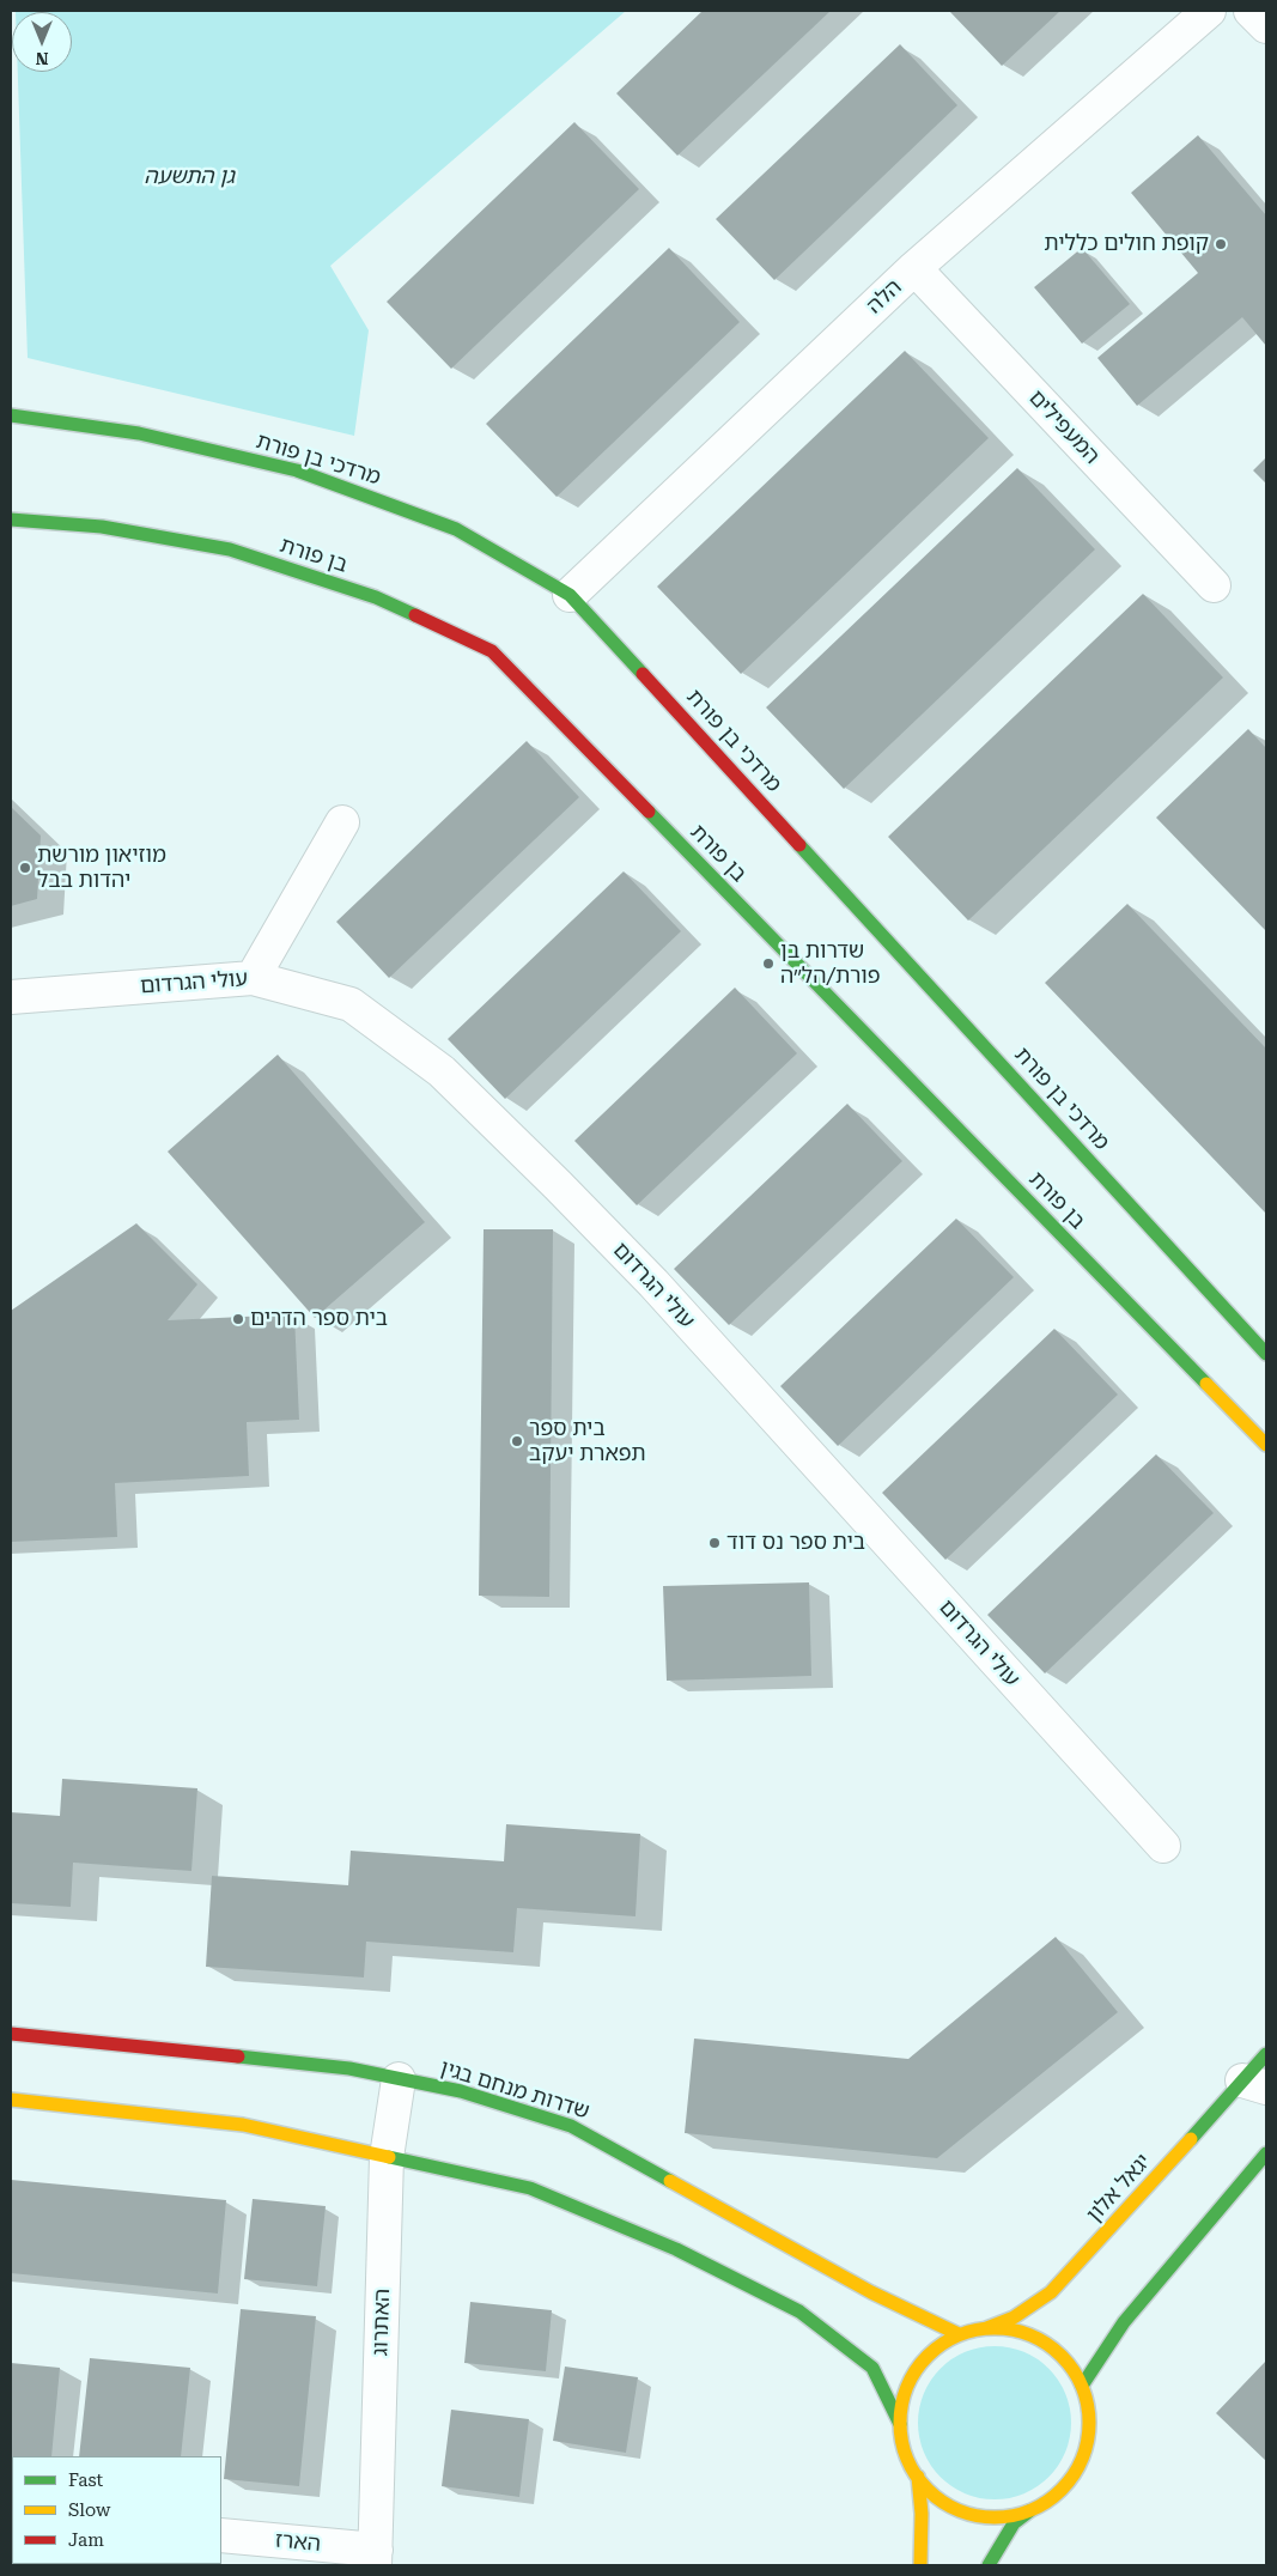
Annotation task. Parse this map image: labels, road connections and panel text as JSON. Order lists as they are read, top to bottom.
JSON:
{
  "streets": {
    "street": [
      "הלה",
      "המעפילים",
      "מרדכי בן פורת",
      "בן פורת",
      "עולי הגרדום",
      "שדרות מנחם בגין",
      "יגאל אלון",
      "האתרוג",
      "הארז"
    ]
  },
  "crossings": [
    ["הלה", "המעפילים"],
    ["הלה", "מרדכי בן פורת"],
    ["שדרות מנחם בגין", "יגאל אלון"],
    ["שדרות מנחם בגין", "האתרוג"],
    ["האתרוג", "הארז"]
  ],
  "parks": ["גן התשעה"],
  "places": [
    "קופת חולים כללית",
    "מוזיאון מורשת יהדות בבל",
    "שדרות בן פורת/הל״ה",
    "בית ספר הדרים",
    "בית ספר תפארת יעקב",
    "בית ספר נס דוד"
  ],
  "legend": ["Fast", "Slow", "Jam"],
  "north": "bottom"
}
